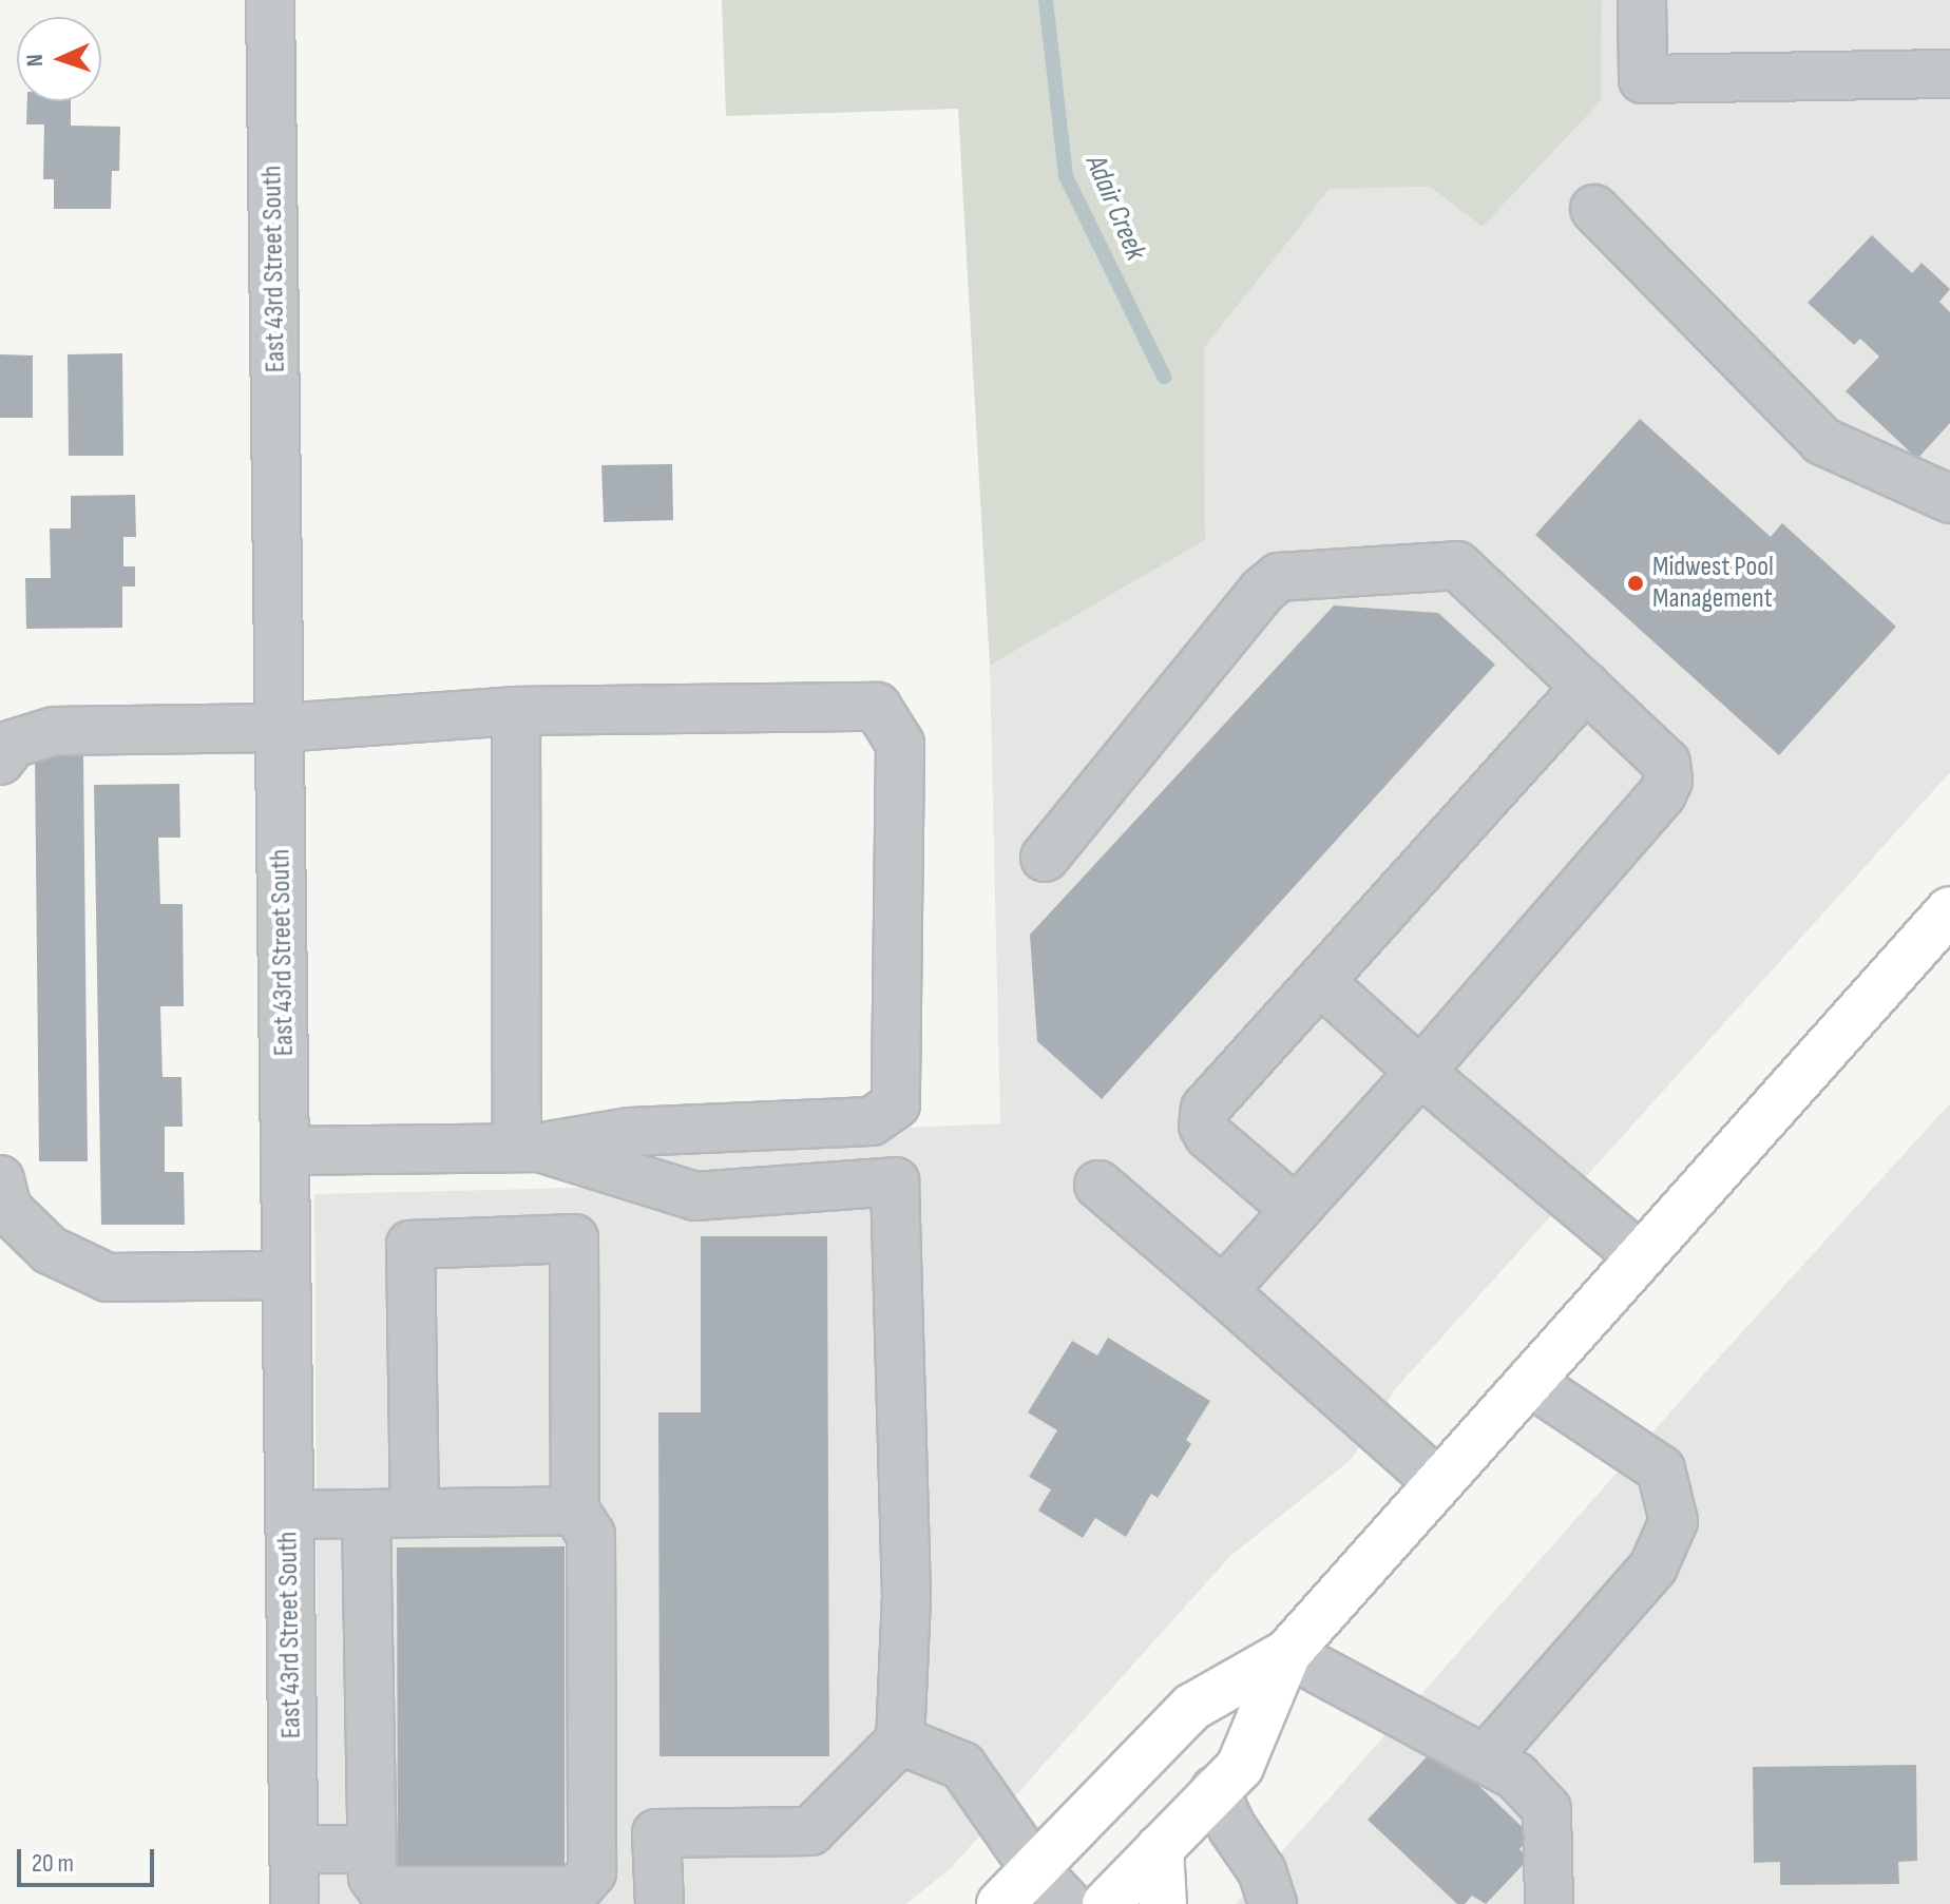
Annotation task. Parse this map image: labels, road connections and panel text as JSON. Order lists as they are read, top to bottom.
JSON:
{
  "streets": {
    "street": ["East 43rd Street South"]
  },
  "water": ["Adair Creek"],
  "places": ["Midwest Pool Management"],
  "scale_bar": "20 m",
  "north": "left"
}
